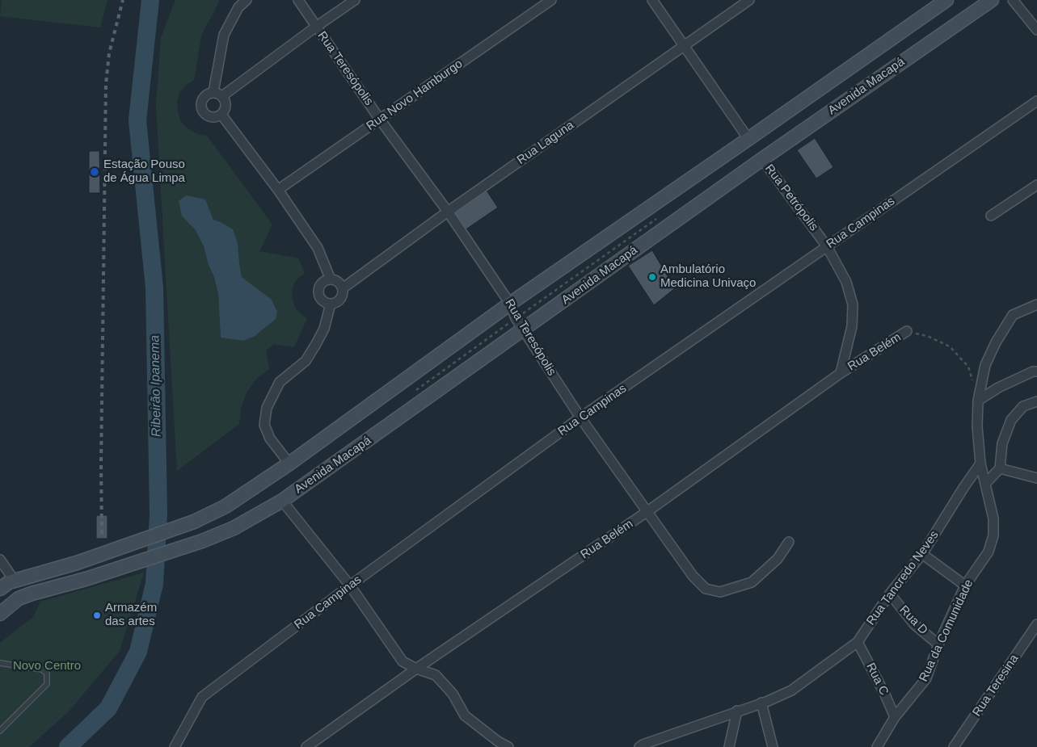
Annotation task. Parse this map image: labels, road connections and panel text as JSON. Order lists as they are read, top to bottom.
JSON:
{
  "streets": {
    "main road": ["Avenida Macapá"],
    "street": [
      "Rua Teresópolis",
      "Rua Novo Hamburgo",
      "Rua Laguna",
      "Rua Petrópolis",
      "Rua Campinas",
      "Rua Belém",
      "Rua Tancredo Neves",
      "Rua D",
      "Rua da Comunidade",
      "Rua C",
      "Rua Teresina"
    ]
  },
  "crossings": [
    ["Rua Teresópolis", "Avenida Macapá"],
    ["Rua Teresópolis", "Rua Novo Hamburgo"],
    ["Rua Teresópolis", "Rua Laguna"],
    ["Rua Teresópolis", "Rua Campinas"],
    ["Rua Teresópolis", "Rua Belém"],
    ["Avenida Macapá", "Rua Petrópolis"],
    ["Rua Petrópolis", "Rua Campinas"],
    ["Rua Petrópolis", "Rua Belém"],
    ["Rua Tancredo Neves", "Rua D"],
    ["Rua Tancredo Neves", "Rua da Comunidade"],
    ["Rua Tancredo Neves", "Rua C"],
    ["Rua D", "Rua da Comunidade"],
    ["Rua da Comunidade", "Rua C"]
  ],
  "water": ["Ribeirão Ipanema"],
  "parks": ["Novo Centro"],
  "places": ["Estação Pouso de Água Limpa", "Ambulatório Medicina Univaço", "Armazém das artes"]
}
